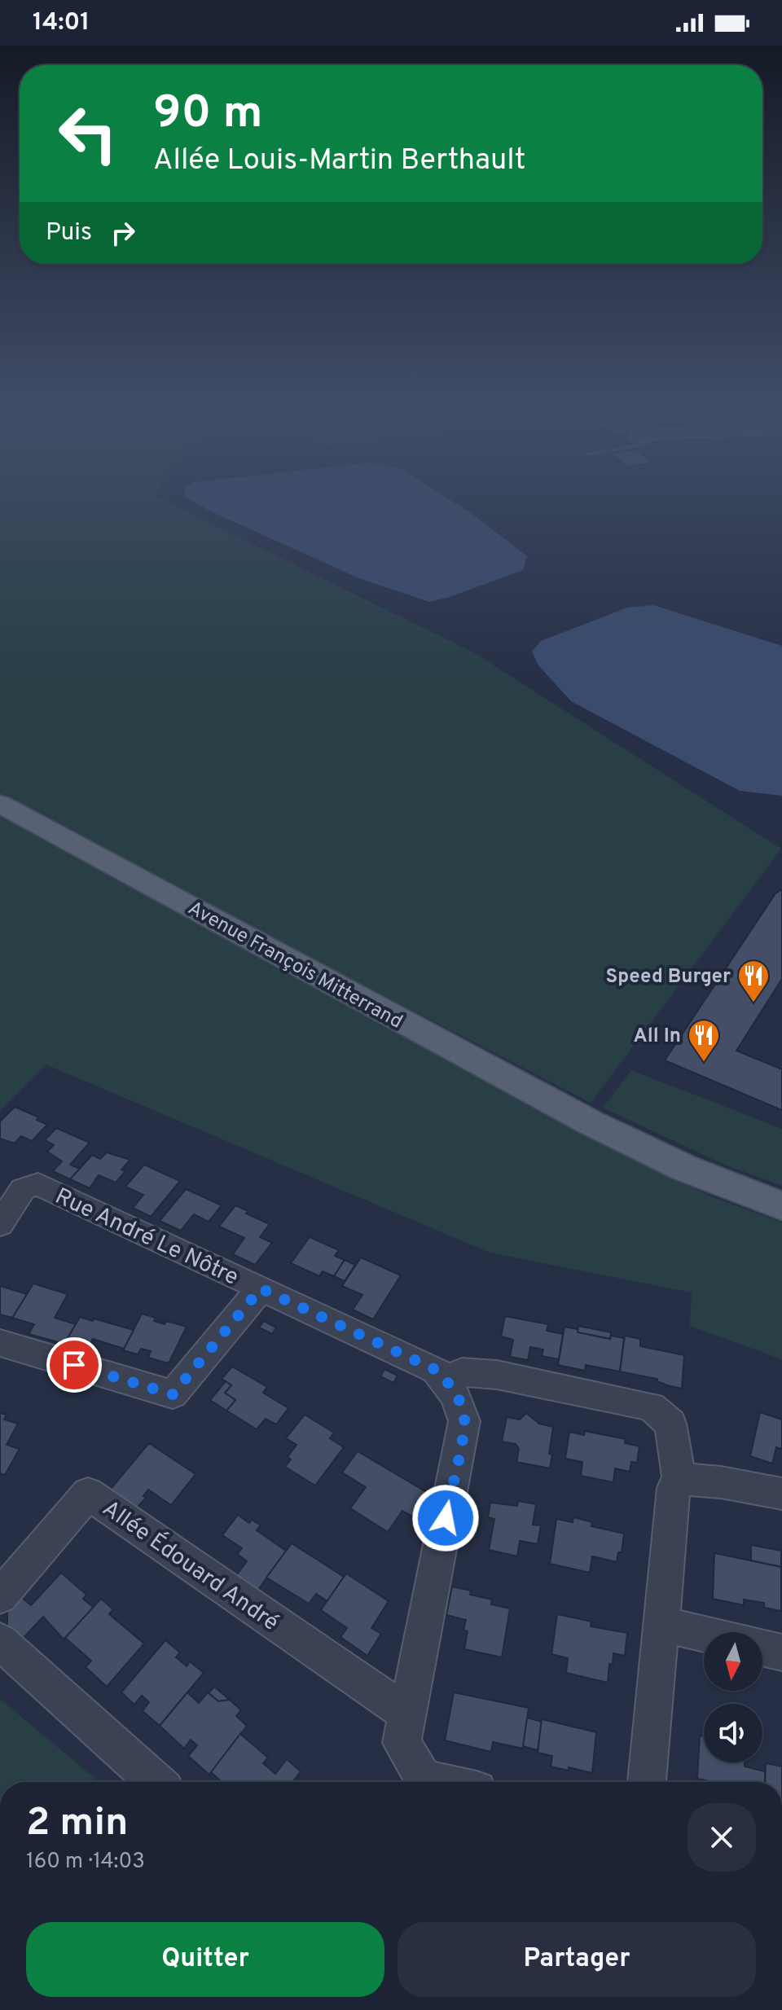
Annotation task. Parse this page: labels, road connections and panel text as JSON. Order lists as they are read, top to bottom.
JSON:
{
  "streets": {
    "main road": ["Avenue François Mitterrand"],
    "street": ["Rue André Le Nôtre", "Allée Édouard André"]
  },
  "places": {
    "restaurant": ["Speed Burger", "All In"]
  },
  "north": "bottom",
  "page": {
    "status": "14:01",
    "turn": ["90 m", "Allée Louis-Martin Berthault"],
    "then": "Puis",
    "heading": ["2 min", "160 m · 14:03"],
    "buttons": ["Quitter", "Partager"]
  }
}
